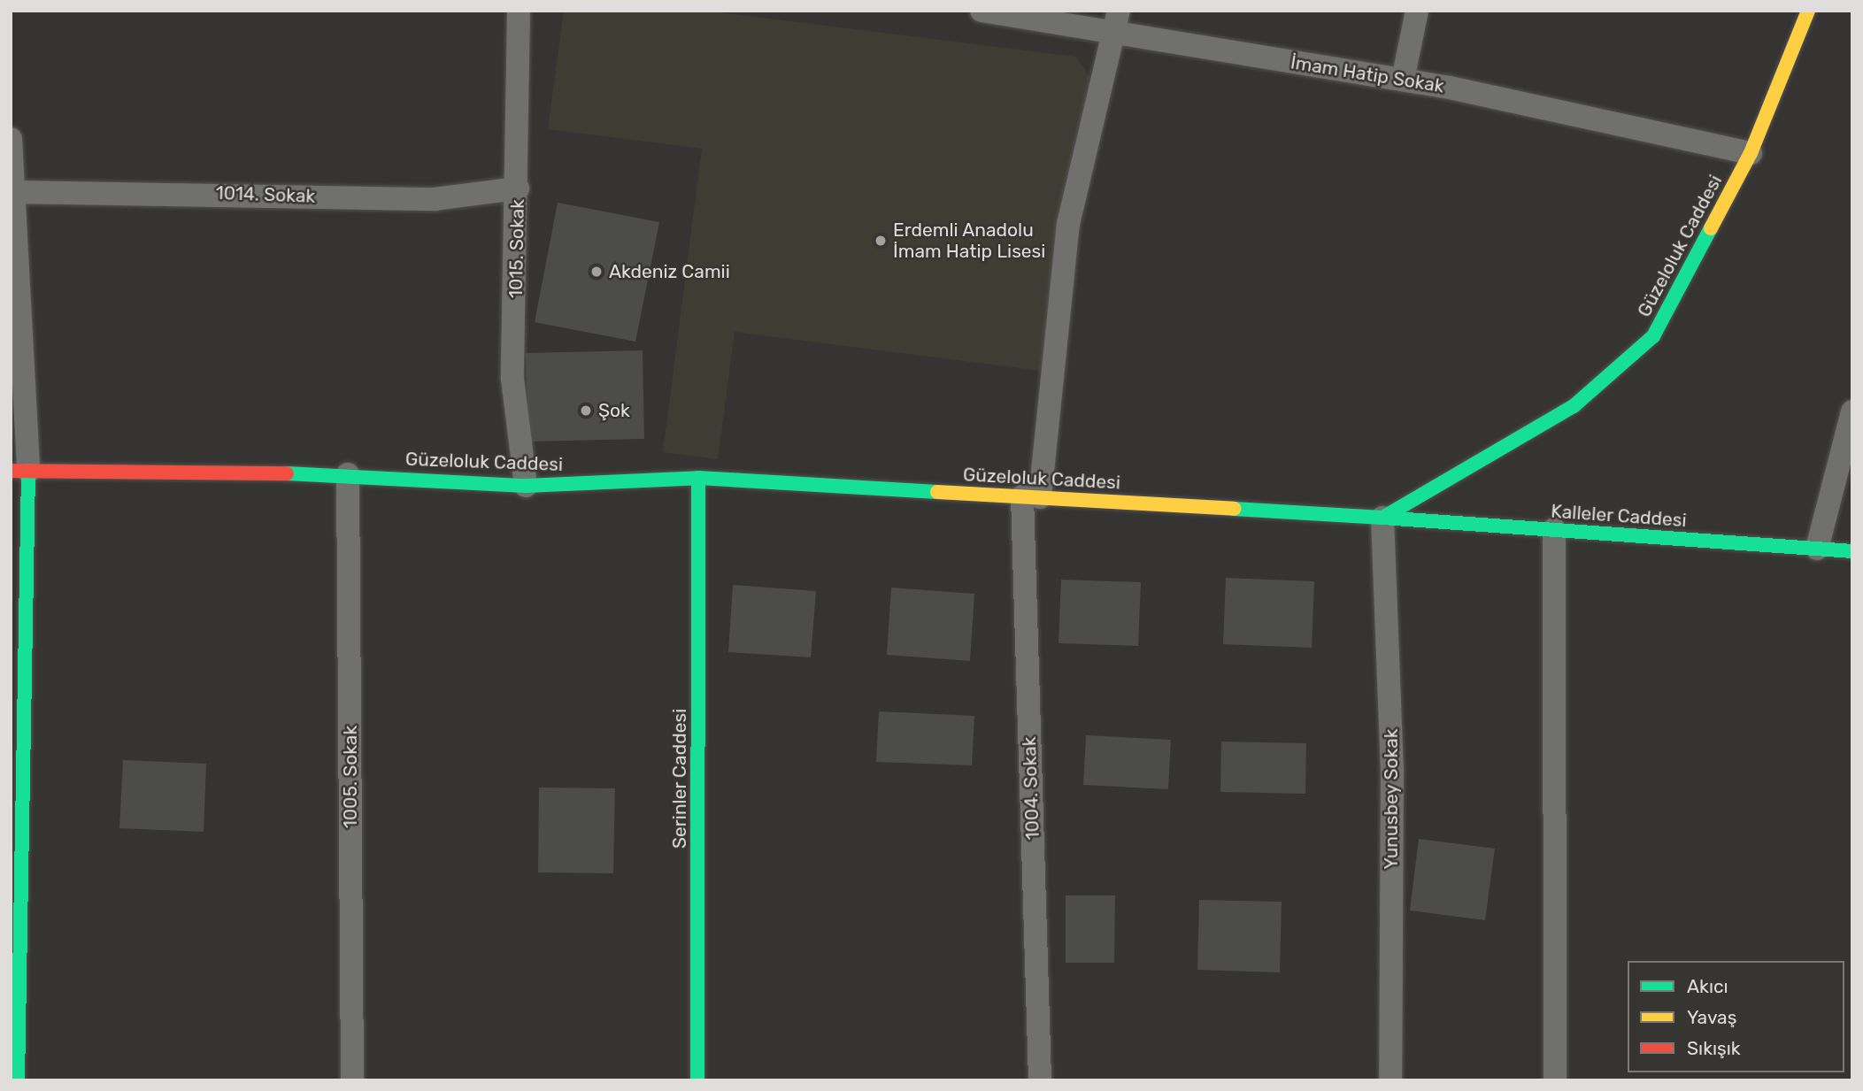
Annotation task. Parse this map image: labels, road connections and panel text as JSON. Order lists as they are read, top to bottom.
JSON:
{
  "streets": {
    "main road": ["Güzeloluk Caddesi", "Kalleler Caddesi", "Serinler Caddesi"],
    "street": [
      "İmam Hatip Sokak",
      "1014. Sokak",
      "1015. Sokak",
      "1005. Sokak",
      "1004. Sokak",
      "Yunusbey Sokak"
    ]
  },
  "crossings": [
    ["İmam Hatip Sokak", "Güzeloluk Caddesi"],
    ["İmam Hatip Sokak", "1004. Sokak"],
    ["1014. Sokak", "1015. Sokak"],
    ["Güzeloluk Caddesi", "1015. Sokak"],
    ["Güzeloluk Caddesi", "Kalleler Caddesi"],
    ["Güzeloluk Caddesi", "1005. Sokak"],
    ["Güzeloluk Caddesi", "Serinler Caddesi"],
    ["Güzeloluk Caddesi", "1004. Sokak"],
    ["Güzeloluk Caddesi", "Yunusbey Sokak"],
    ["Kalleler Caddesi", "Yunusbey Sokak"]
  ],
  "places": ["Erdemli Anadolu İmam Hatip Lisesi", "Akdeniz Camii", "Şok"],
  "legend": ["Akıcı", "Yavaş", "Sıkışık"]
}
